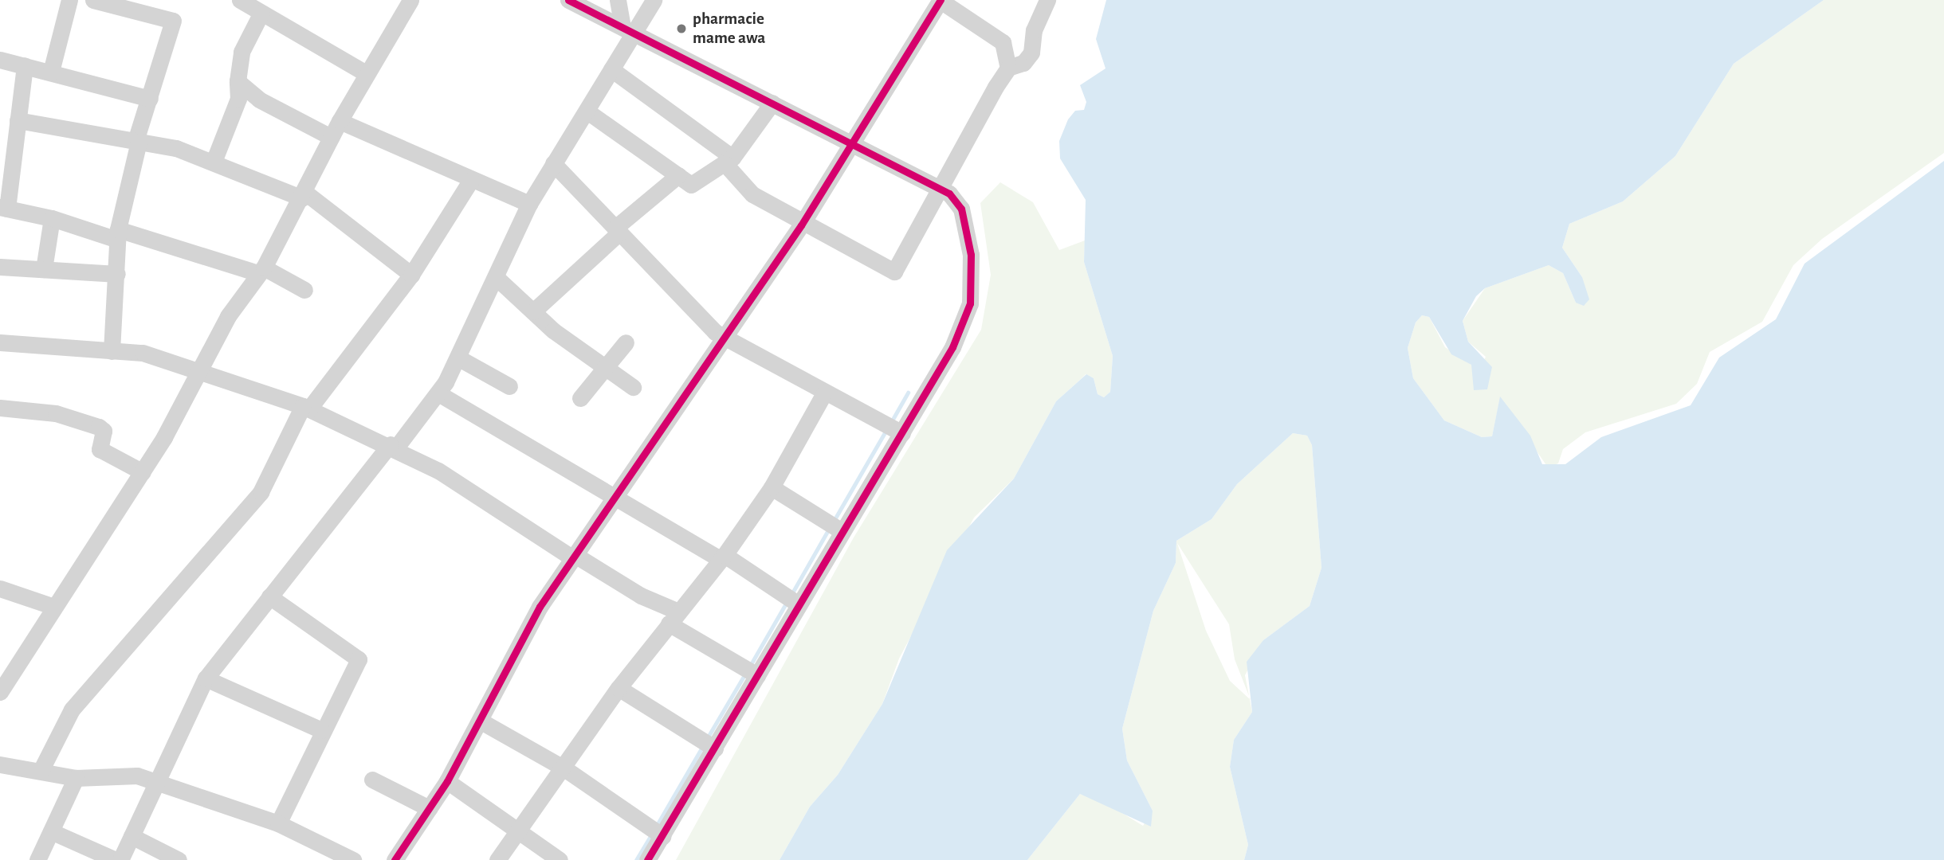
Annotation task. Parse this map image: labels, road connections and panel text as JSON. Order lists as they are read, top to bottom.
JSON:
{
  "places": ["pharmacie mame awa"]
}
